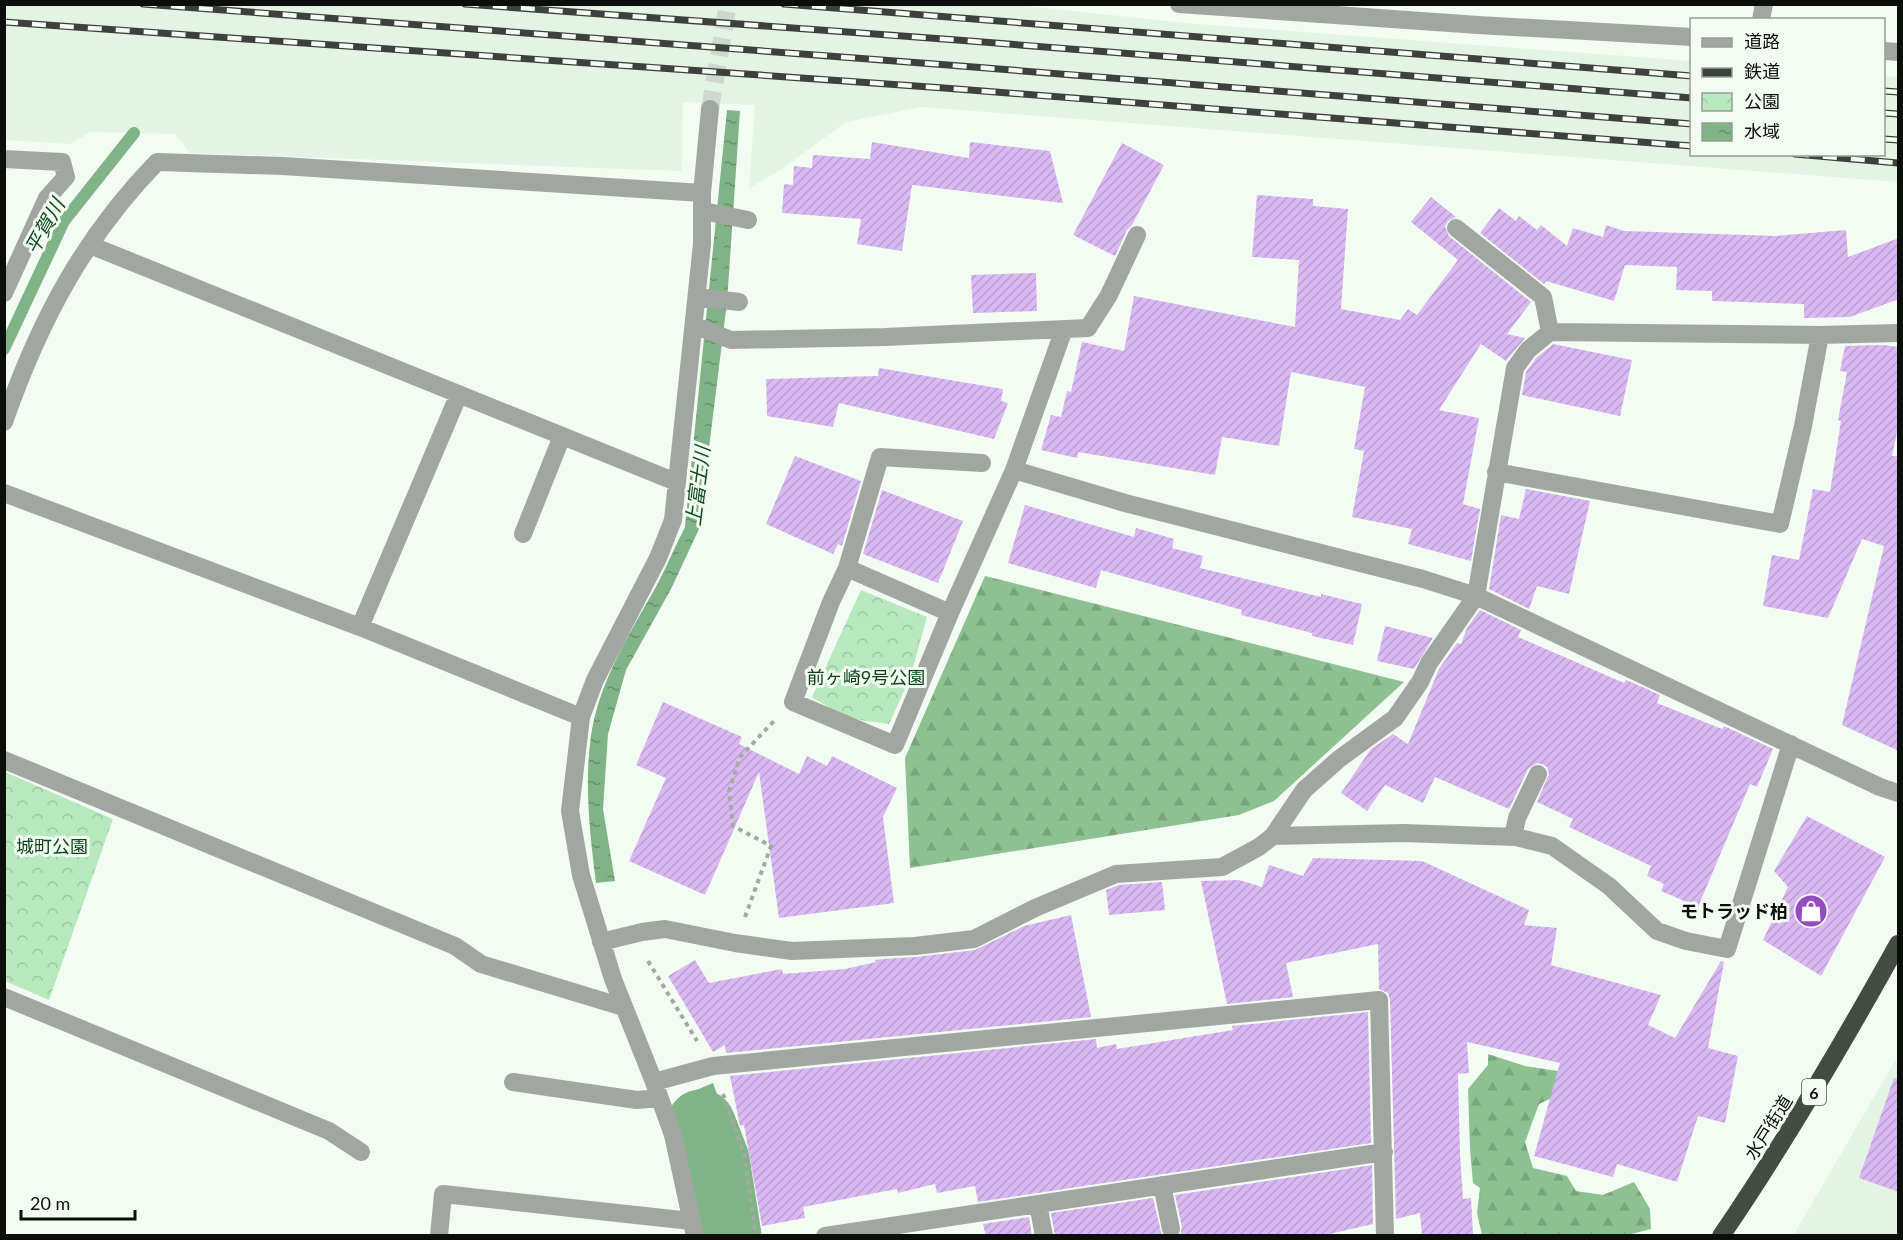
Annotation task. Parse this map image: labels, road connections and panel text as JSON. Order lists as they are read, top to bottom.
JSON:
{
  "streets": {
    "highway": ["6", "水戸街道"]
  },
  "water": ["平賀川", "上富士川"],
  "parks": ["前ヶ崎9号公園", "城町公園"],
  "places": {
    "shop": ["モトラッド柏"]
  },
  "legend": [
    "道路",
    "鉄道",
    "公園",
    "水域"
  ],
  "scale_bar": "20 m"
}
